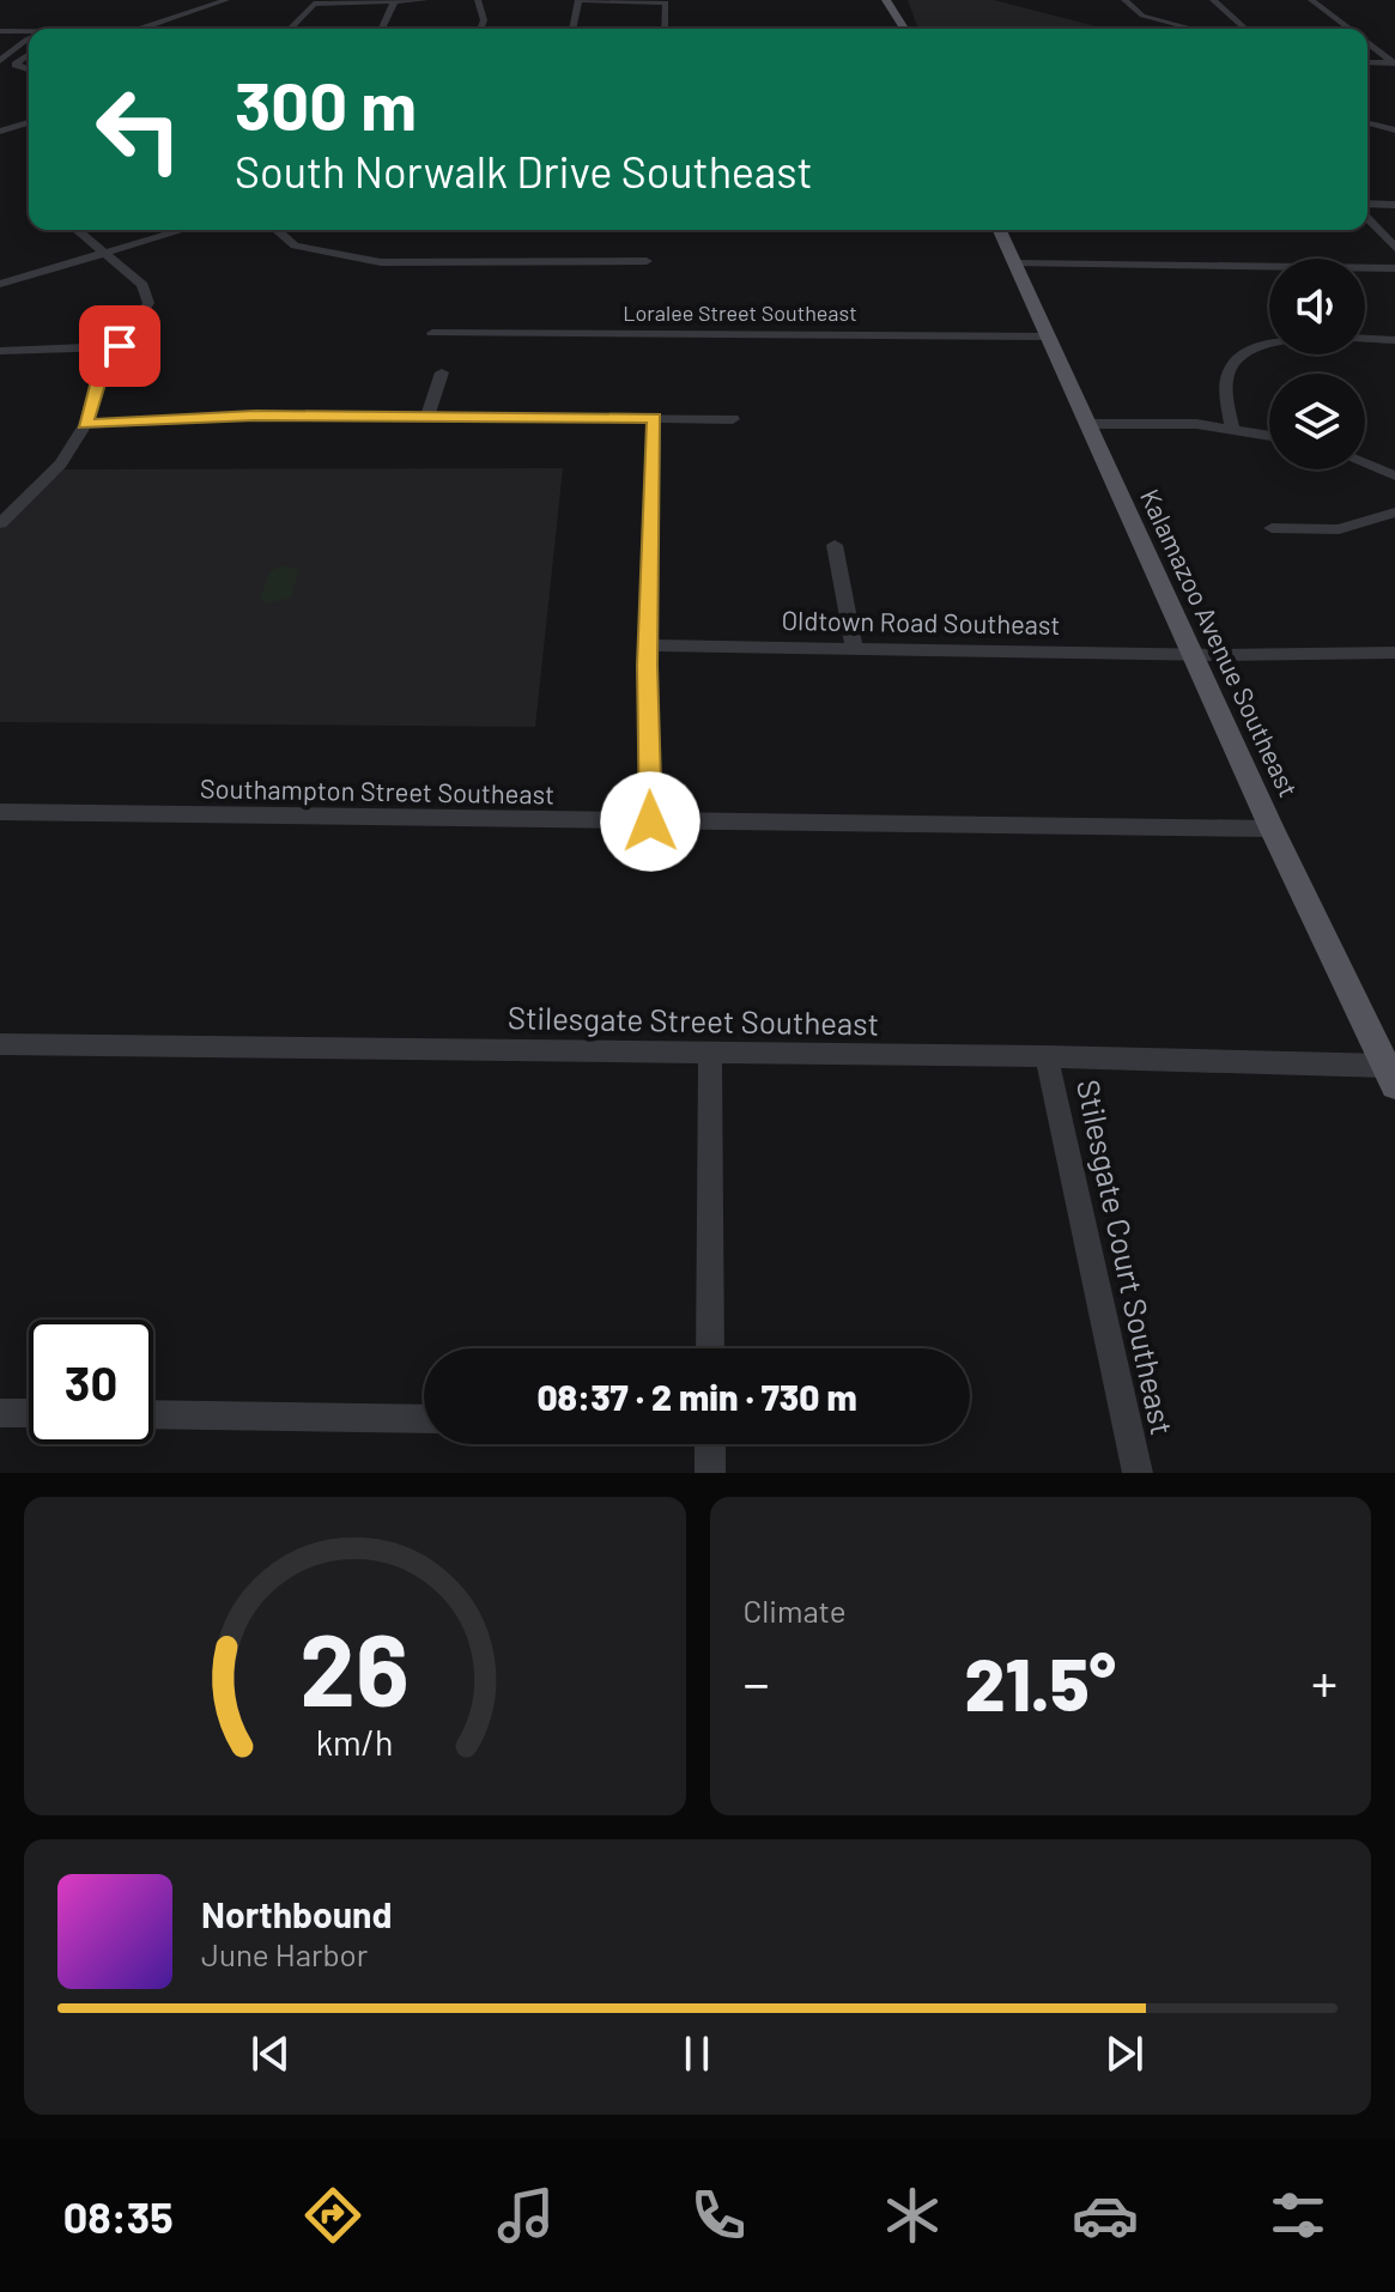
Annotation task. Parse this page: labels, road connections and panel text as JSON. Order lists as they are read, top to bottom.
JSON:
{
  "streets": {
    "main road": ["Kalamazoo Avenue Southeast"],
    "street": [
      "Loralee Street Southeast",
      "Oldtown Road Southeast",
      "Southampton Street Southeast",
      "Stilesgate Street Southeast",
      "Stilesgate Court Southeast"
    ]
  },
  "crossings": [
    ["Loralee Street Southeast", "Kalamazoo Avenue Southeast"],
    ["Oldtown Road Southeast", "Kalamazoo Avenue Southeast"],
    ["Kalamazoo Avenue Southeast", "Southampton Street Southeast"],
    ["Kalamazoo Avenue Southeast", "Stilesgate Street Southeast"],
    ["Stilesgate Street Southeast", "Stilesgate Court Southeast"]
  ],
  "page": {
    "turn": ["300 m", "South Norwalk Drive Southeast"],
    "limit": "30",
    "trip": "08:37 · 2 min · 730 m",
    "tile": "Climate",
    "heat": ["−", "21.5°", "+"],
    "song": ["Northbound", "June Harbor"],
    "tabs": "08:35",
    "gauge": ["26", "km/h"]
  }
}
